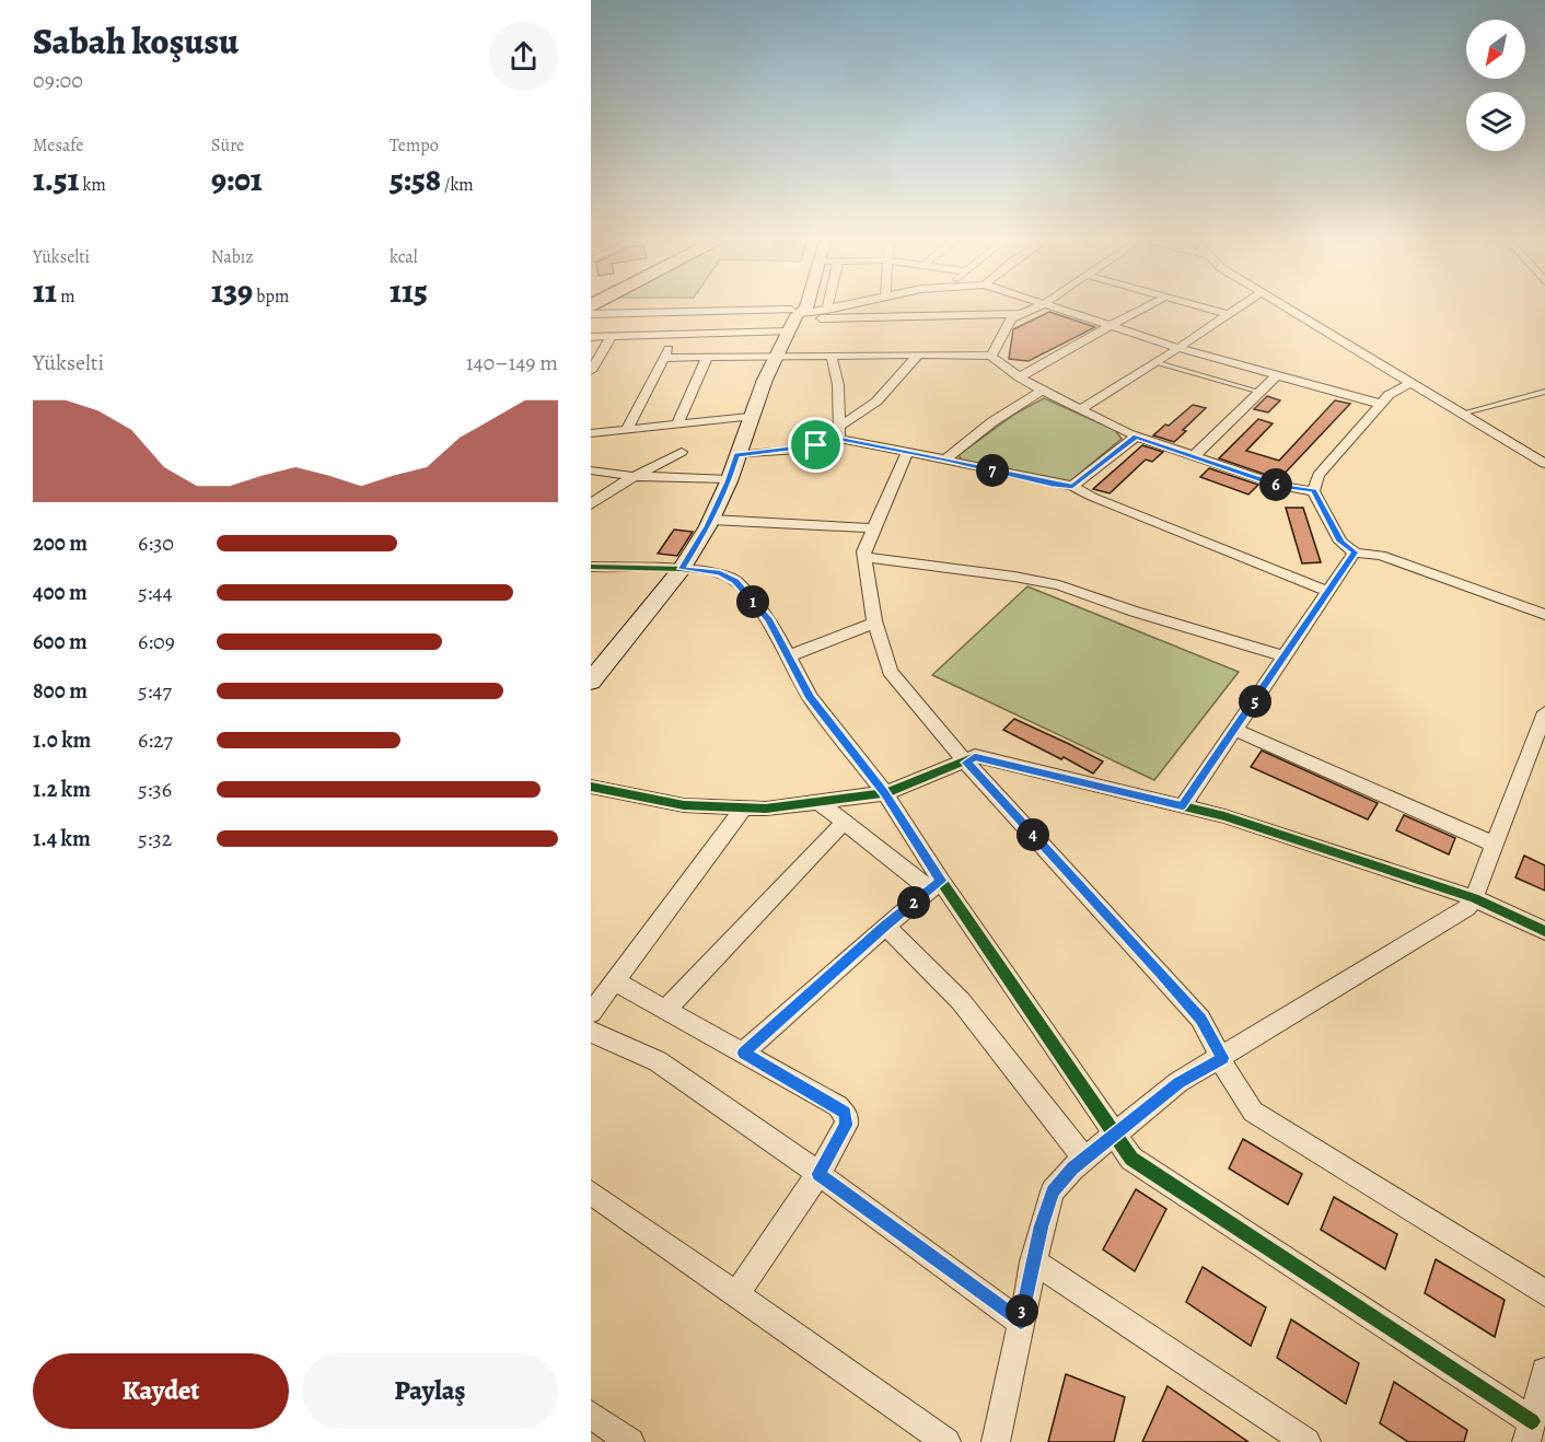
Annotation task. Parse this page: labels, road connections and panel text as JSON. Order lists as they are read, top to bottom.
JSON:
{
  "north": "bottom left",
  "page": {
    "heading": ["Sabah koşusu", "09:00"],
    "stats": [
      ["Mesafe", "1.51 km"],
      ["Süre", "9:01"],
      ["Tempo", "5:58 /km"],
      ["Yükselti", "11 m"],
      ["Nabız", "139 bpm"],
      ["kcal", "115"]
    ],
    "chart": ["Yükselti", "140–149 m"],
    "pins": [
      "7",
      "6",
      "1",
      "5",
      "4",
      "2",
      "3"
    ],
    "list": [
      {
        "name": "200 m",
        "note": "6:30"
      },
      {
        "name": "400 m",
        "note": "5:44"
      },
      {
        "name": "600 m",
        "note": "6:09"
      },
      {
        "name": "800 m",
        "note": "5:47"
      },
      {
        "name": "1.0 km",
        "note": "6:27"
      },
      {
        "name": "1.2 km",
        "note": "5:36"
      },
      {
        "name": "1.4 km",
        "note": "5:32"
      }
    ],
    "buttons": ["Kaydet", "Paylaş"]
  }
}
